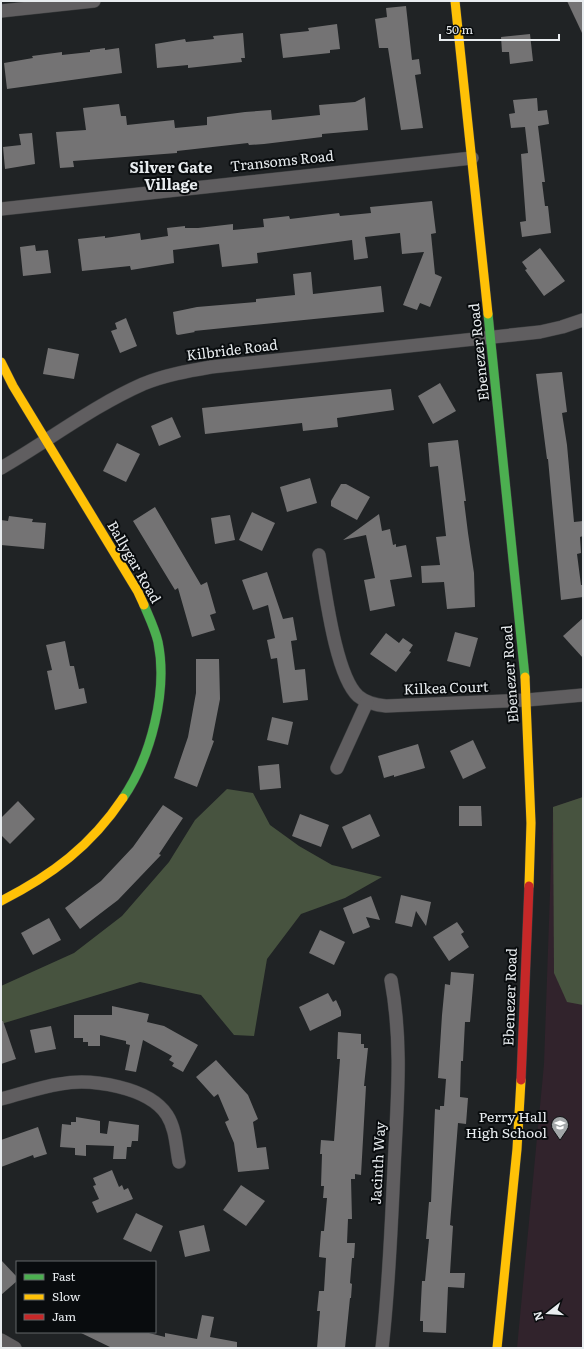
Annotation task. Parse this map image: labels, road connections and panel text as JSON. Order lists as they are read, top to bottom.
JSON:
{
  "streets": {
    "street": [
      "Transoms Road",
      "Kilbride Road",
      "Ebenezer Road",
      "Ballygar Road",
      "Kilkea Court",
      "Jacinth Way"
    ]
  },
  "crossings": [
    ["Transoms Road", "Ebenezer Road"],
    ["Kilbride Road", "Ebenezer Road"],
    ["Kilbride Road", "Ballygar Road"],
    ["Ebenezer Road", "Kilkea Court"]
  ],
  "districts": ["Silver Gate Village"],
  "places": {
    "school or university": ["Perry Hall High School"]
  },
  "legend": ["Fast", "Slow", "Jam"],
  "scale_bar": "50 m",
  "north": "left"
}
